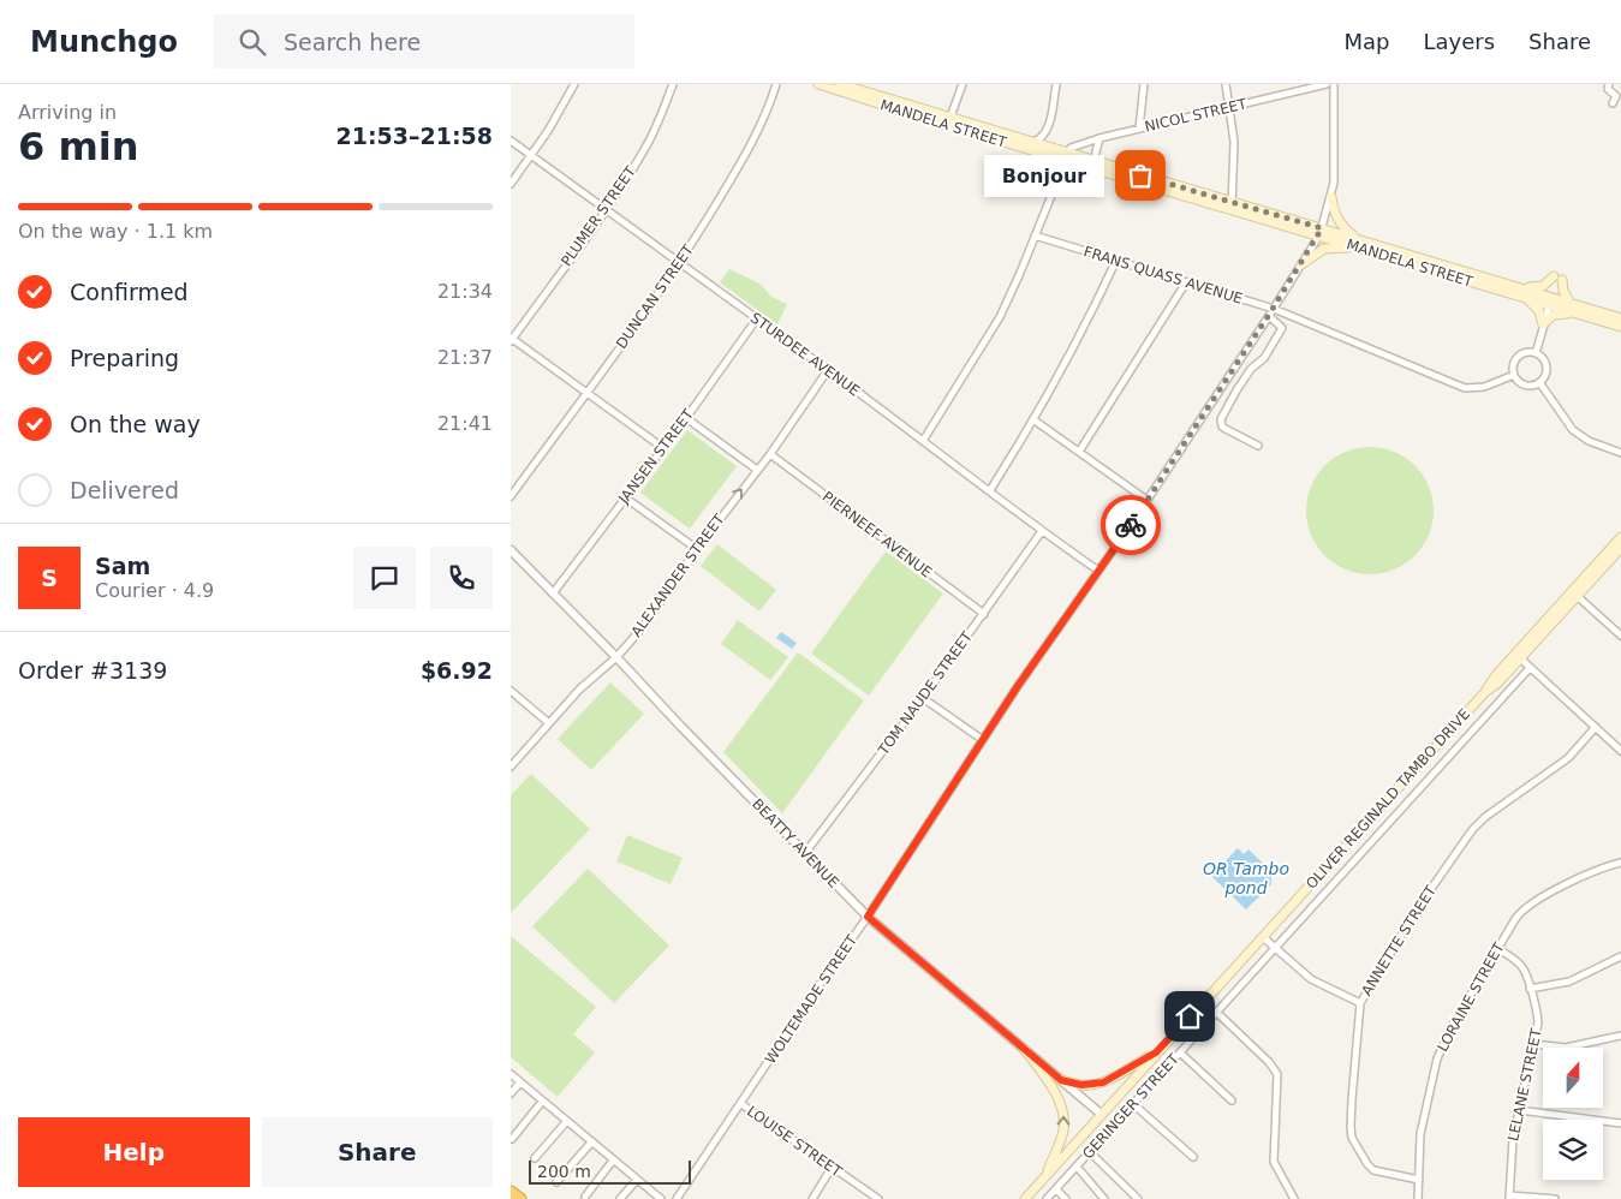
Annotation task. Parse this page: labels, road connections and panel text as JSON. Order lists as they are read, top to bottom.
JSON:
{
  "streets": {
    "main road": ["MANDELA STREET", "OLIVER REGINALD TAMBO DRIVE"],
    "street": [
      "NICOL STREET",
      "PLUMER STREET",
      "FRANS QUASS AVENUE",
      "DUNCAN STREET",
      "STURDEE AVENUE",
      "JANSEN STREET",
      "PIERNEEF AVENUE",
      "ALEXANDER STREET",
      "TOM NAUDE STREET",
      "BEATTY AVENUE",
      "ANNETTE STREET",
      "LORAINE STREET",
      "WOLTEMADE STREET",
      "LELANE STREET",
      "GERINGER STREET",
      "LOUISE STREET"
    ]
  },
  "crossings": [
    ["NICOL STREET", "MANDELA STREET"],
    ["MANDELA STREET", "WOLTEMADE STREET"],
    ["PLUMER STREET", "STURDEE AVENUE"],
    ["FRANS QUASS AVENUE", "WOLTEMADE STREET"],
    ["DUNCAN STREET", "STURDEE AVENUE"],
    ["STURDEE AVENUE", "JANSEN STREET"],
    ["STURDEE AVENUE", "ALEXANDER STREET"],
    ["STURDEE AVENUE", "TOM NAUDE STREET"],
    ["STURDEE AVENUE", "WOLTEMADE STREET"],
    ["JANSEN STREET", "BEATTY AVENUE"],
    ["PIERNEEF AVENUE", "ALEXANDER STREET"],
    ["PIERNEEF AVENUE", "TOM NAUDE STREET"],
    ["ALEXANDER STREET", "BEATTY AVENUE"],
    ["TOM NAUDE STREET", "BEATTY AVENUE"],
    ["OLIVER REGINALD TAMBO DRIVE", "BEATTY AVENUE"],
    ["BEATTY AVENUE", "WOLTEMADE STREET"],
    ["ANNETTE STREET", "LORAINE STREET"],
    ["LORAINE STREET", "LELANE STREET"],
    ["WOLTEMADE STREET", "LOUISE STREET"]
  ],
  "water": ["OR Tambo pond"],
  "places": ["Bonjour"],
  "scale_bar": "200 m",
  "north": "top",
  "page": {
    "header": "Munchgo",
    "search": "Search here",
    "nav": ["Map", "Layers", "Share"],
    "heading": ["6 min", "Arriving in", "21:53–21:58"],
    "panel": [
      "Sam",
      "Courier · 4.9",
      "Order #3139",
      "$6.92"
    ],
    "bubble": "Bonjour",
    "bar": "On the way · 1.1 km",
    "list": [
      ["Confirmed", "21:34"],
      ["Preparing", "21:37"],
      ["On the way", "21:41"],
      "Delivered"
    ],
    "round": "S",
    "buttons": ["Help", "Share"],
    "scale": "200 m"
  }
}
